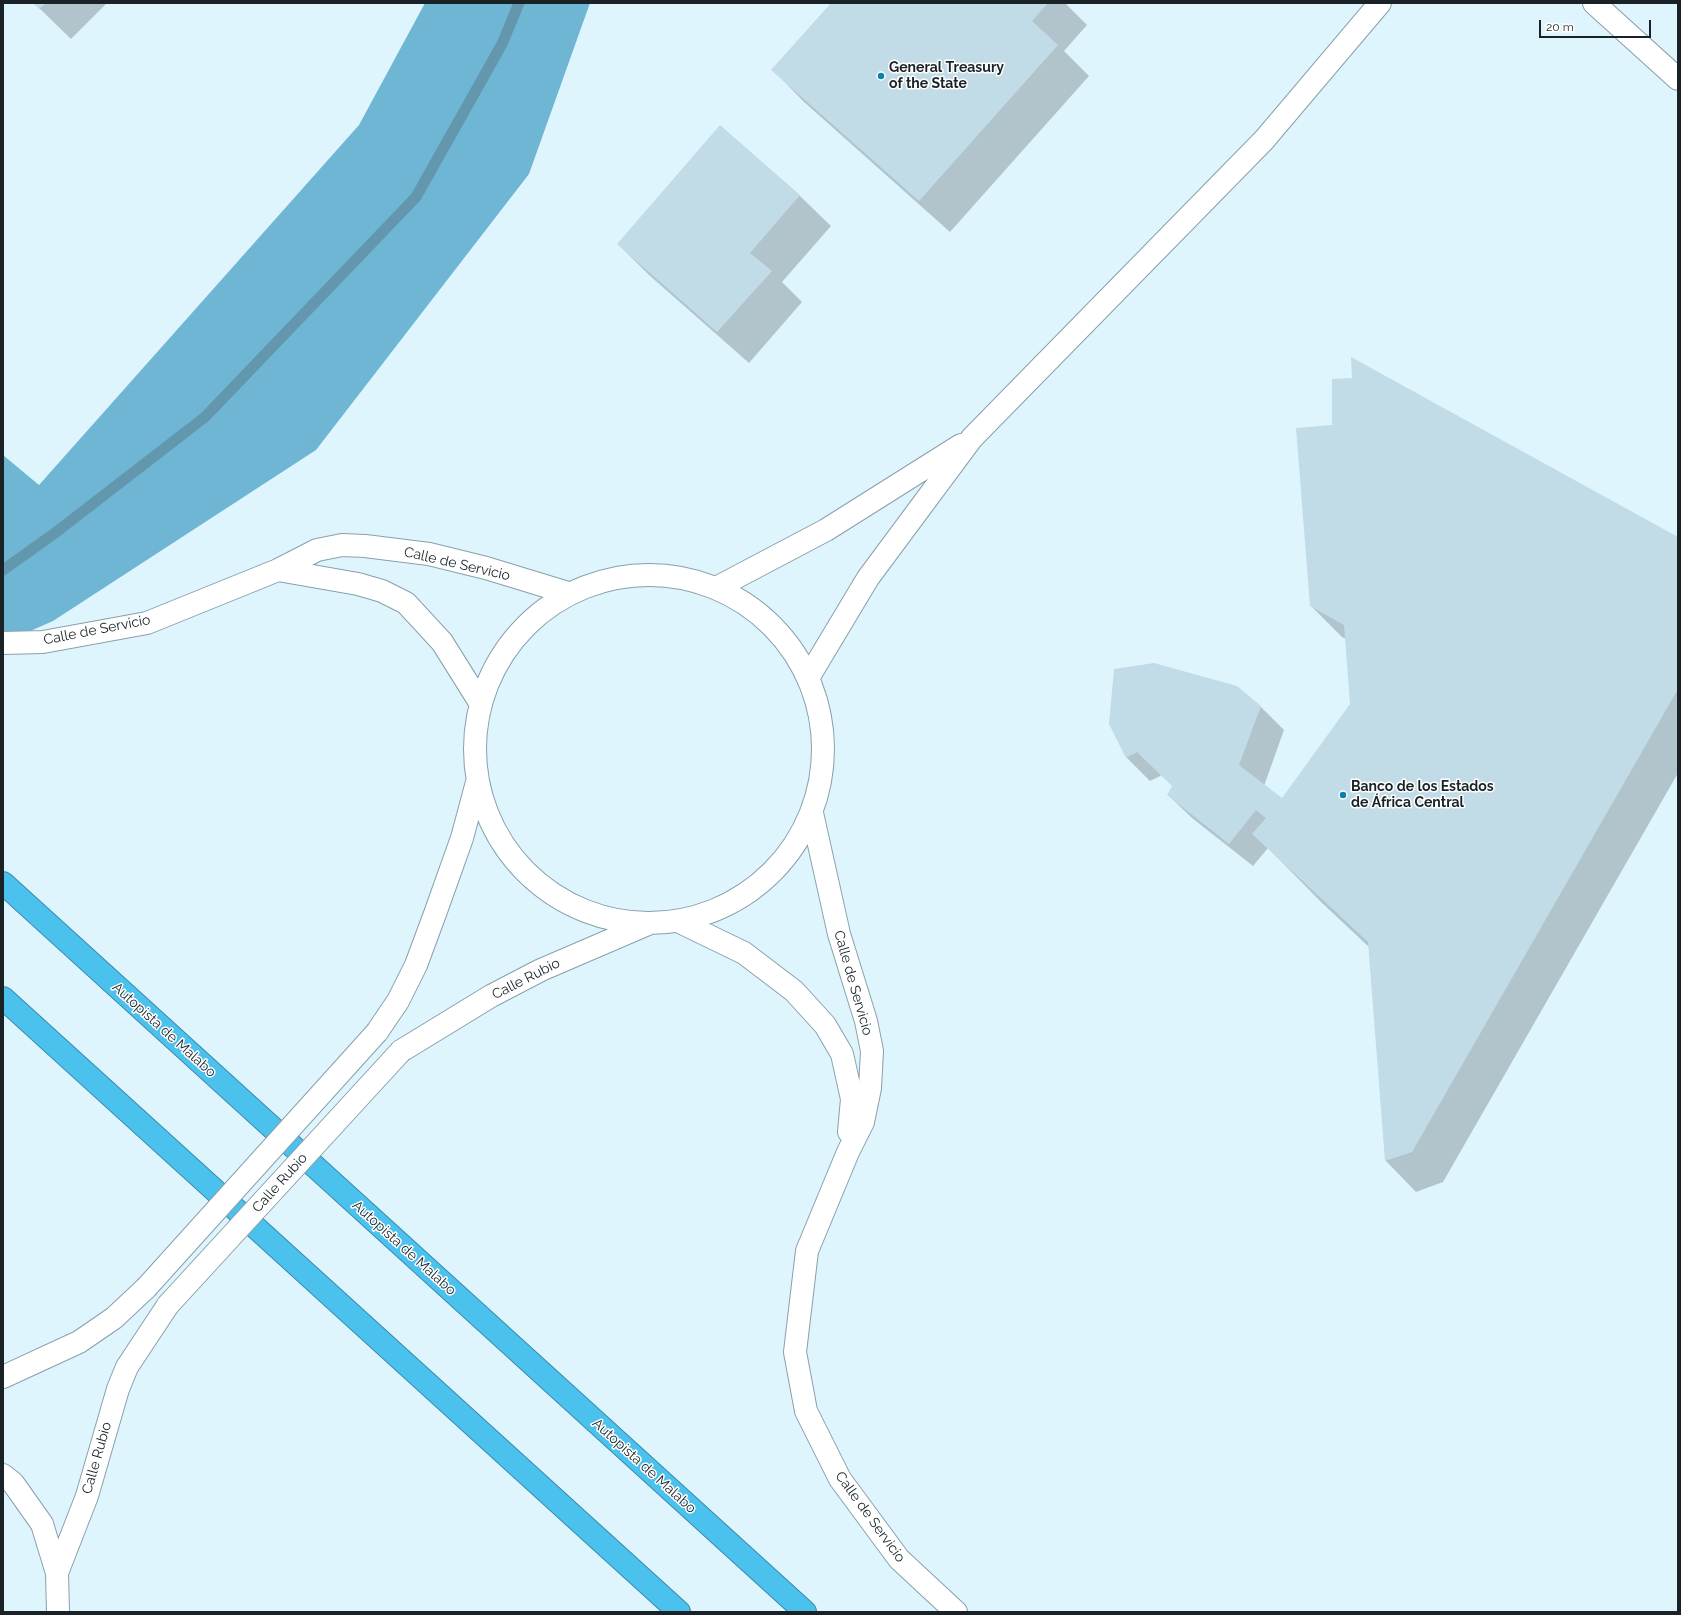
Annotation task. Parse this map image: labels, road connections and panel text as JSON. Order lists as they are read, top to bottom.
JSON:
{
  "streets": {
    "highway": ["Autopista de Malabo"],
    "street": ["Calle de Servicio", "Calle Rubio"]
  },
  "places": ["General Treasury of the State", "Banco de los Estados de África Central"],
  "scale_bar": "20 m"
}
